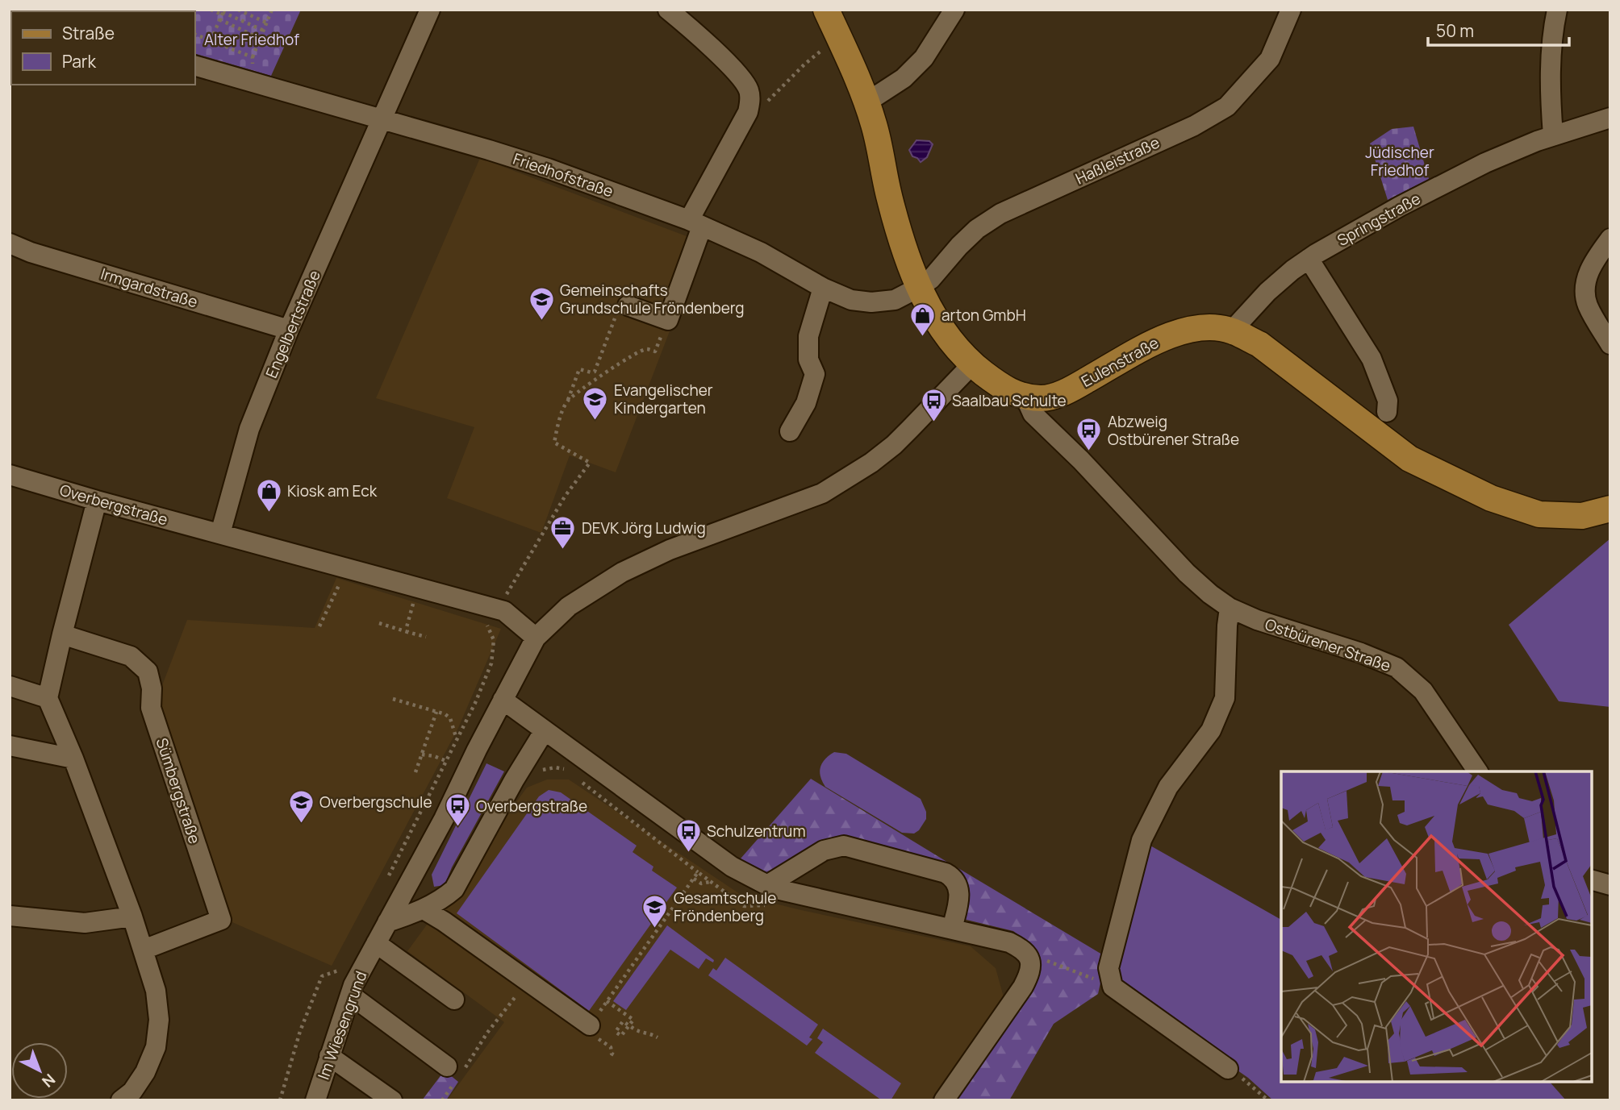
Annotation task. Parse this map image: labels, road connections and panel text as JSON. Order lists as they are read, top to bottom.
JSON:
{
  "streets": {
    "main road": ["Eulenstraße"],
    "street": [
      "Haßleistraße",
      "Friedhofstraße",
      "Springstraße",
      "Irmgardstraße",
      "Engelbertstraße",
      "Overbergstraße",
      "Ostbürener Straße",
      "Sümbergstraße",
      "Im Wiesengrund"
    ]
  },
  "crossings": [
    ["Haßleistraße", "Friedhofstraße"],
    ["Haßleistraße", "Eulenstraße"],
    ["Friedhofstraße", "Engelbertstraße"],
    ["Friedhofstraße", "Eulenstraße"],
    ["Springstraße", "Eulenstraße"],
    ["Irmgardstraße", "Engelbertstraße"],
    ["Engelbertstraße", "Overbergstraße"],
    ["Eulenstraße", "Ostbürener Straße"]
  ],
  "parks": ["Alter Friedhof", "Jüdischer Friedhof"],
  "places": {
    "school or university": [
      "Gemeinschafts Grundschule Fröndenberg",
      "Evangelischer Kindergarten",
      "Overbergschule",
      "Gesamtschule Fröndenberg"
    ],
    "shop": ["arton GmbH", "Kiosk am Eck"],
    "bus stop": [
      "Saalbau Schulte",
      "Abzweig Ostbürener Straße",
      "Overbergstraße",
      "Schulzentrum"
    ],
    "office": ["DEVK Jörg Ludwig"]
  },
  "legend": ["Straße", "Park"],
  "scale_bar": "50 m",
  "north": "bottom right"
}
